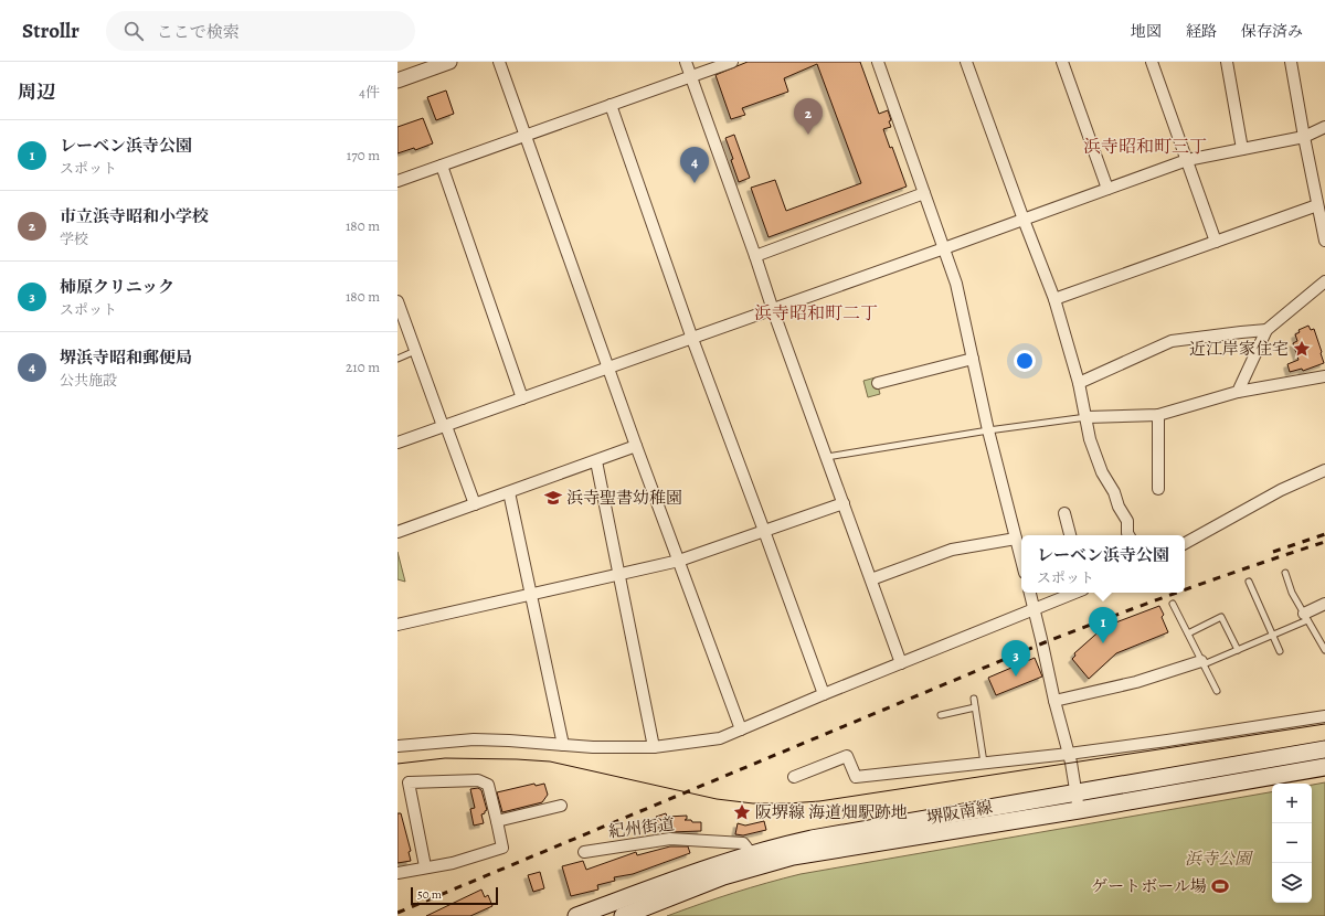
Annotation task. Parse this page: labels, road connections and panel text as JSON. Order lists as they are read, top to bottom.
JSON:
{
  "streets": {
    "main road": ["堺阪南線"],
    "street": ["紀州街道"]
  },
  "crossings": [
    ["堺阪南線", "紀州街道"]
  ],
  "districts": ["浜寺昭和町三丁", "浜寺昭和町二丁"],
  "parks": ["浜寺公園"],
  "places": {
    "place": ["近江岸家住宅", "阪堺線 海道畑駅跡地"],
    "school or university": ["浜寺聖書幼稚園"],
    "sports": ["ゲートボール場"]
  },
  "scale_bar": "50 m",
  "page": {
    "header": "Strollr",
    "search": "ここで検索",
    "nav": ["地図", "経路", "保存済み"],
    "heading": ["周辺", "4件"],
    "pins": [
      "2",
      "4",
      "1",
      "3"
    ],
    "list": [
      {
        "mark": "1",
        "name": "レーベン浜寺公園",
        "note": "スポット",
        "value": "170 m"
      },
      {
        "mark": "2",
        "name": "市立浜寺昭和小学校",
        "note": "学校",
        "value": "180 m"
      },
      {
        "mark": "3",
        "name": "柿原クリニック",
        "note": "スポット",
        "value": "180 m"
      },
      {
        "mark": "4",
        "name": "堺浜寺昭和郵便局",
        "note": "公共施設",
        "value": "210 m"
      }
    ],
    "popup": ["レーベン浜寺公園", "スポット"],
    "map_buttons": ["+", "−"],
    "scale": "50 m"
  }
}
